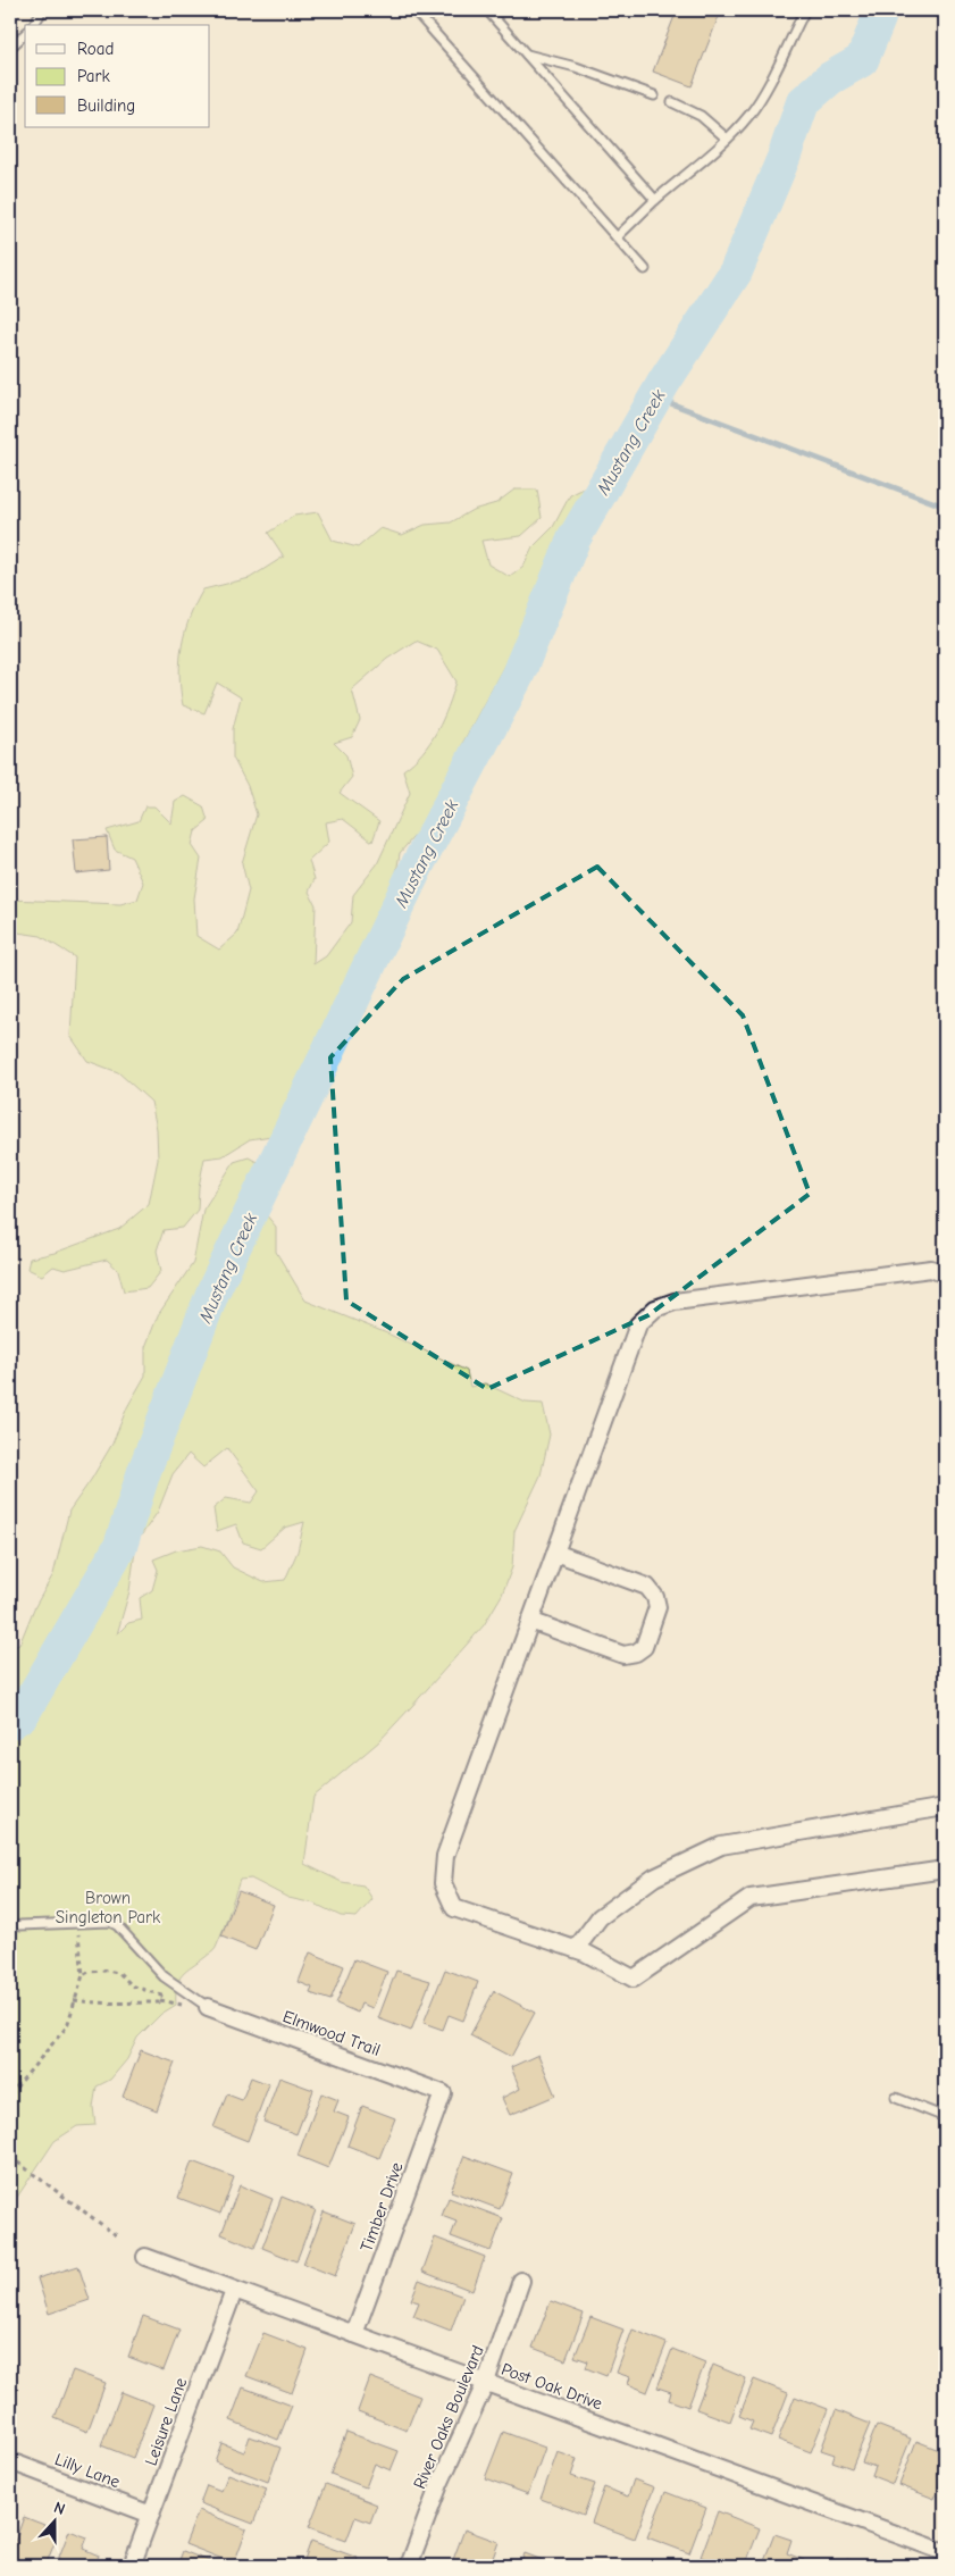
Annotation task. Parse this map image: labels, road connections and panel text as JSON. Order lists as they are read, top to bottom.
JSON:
{
  "streets": {
    "street": [
      "Elmwood Trail",
      "Timber Drive",
      "Post Oak Drive",
      "River Oaks Boulevard",
      "Leisure Lane",
      "Lilly Lane"
    ]
  },
  "crossings": [
    ["Elmwood Trail", "Timber Drive"],
    ["Timber Drive", "Post Oak Drive"],
    ["Post Oak Drive", "River Oaks Boulevard"],
    ["Post Oak Drive", "Leisure Lane"],
    ["Leisure Lane", "Lilly Lane"]
  ],
  "water": ["Mustang Creek"],
  "parks": ["Brown Singleton Park"],
  "legend": ["Road", "Park", "Building"],
  "north": "top"
}
